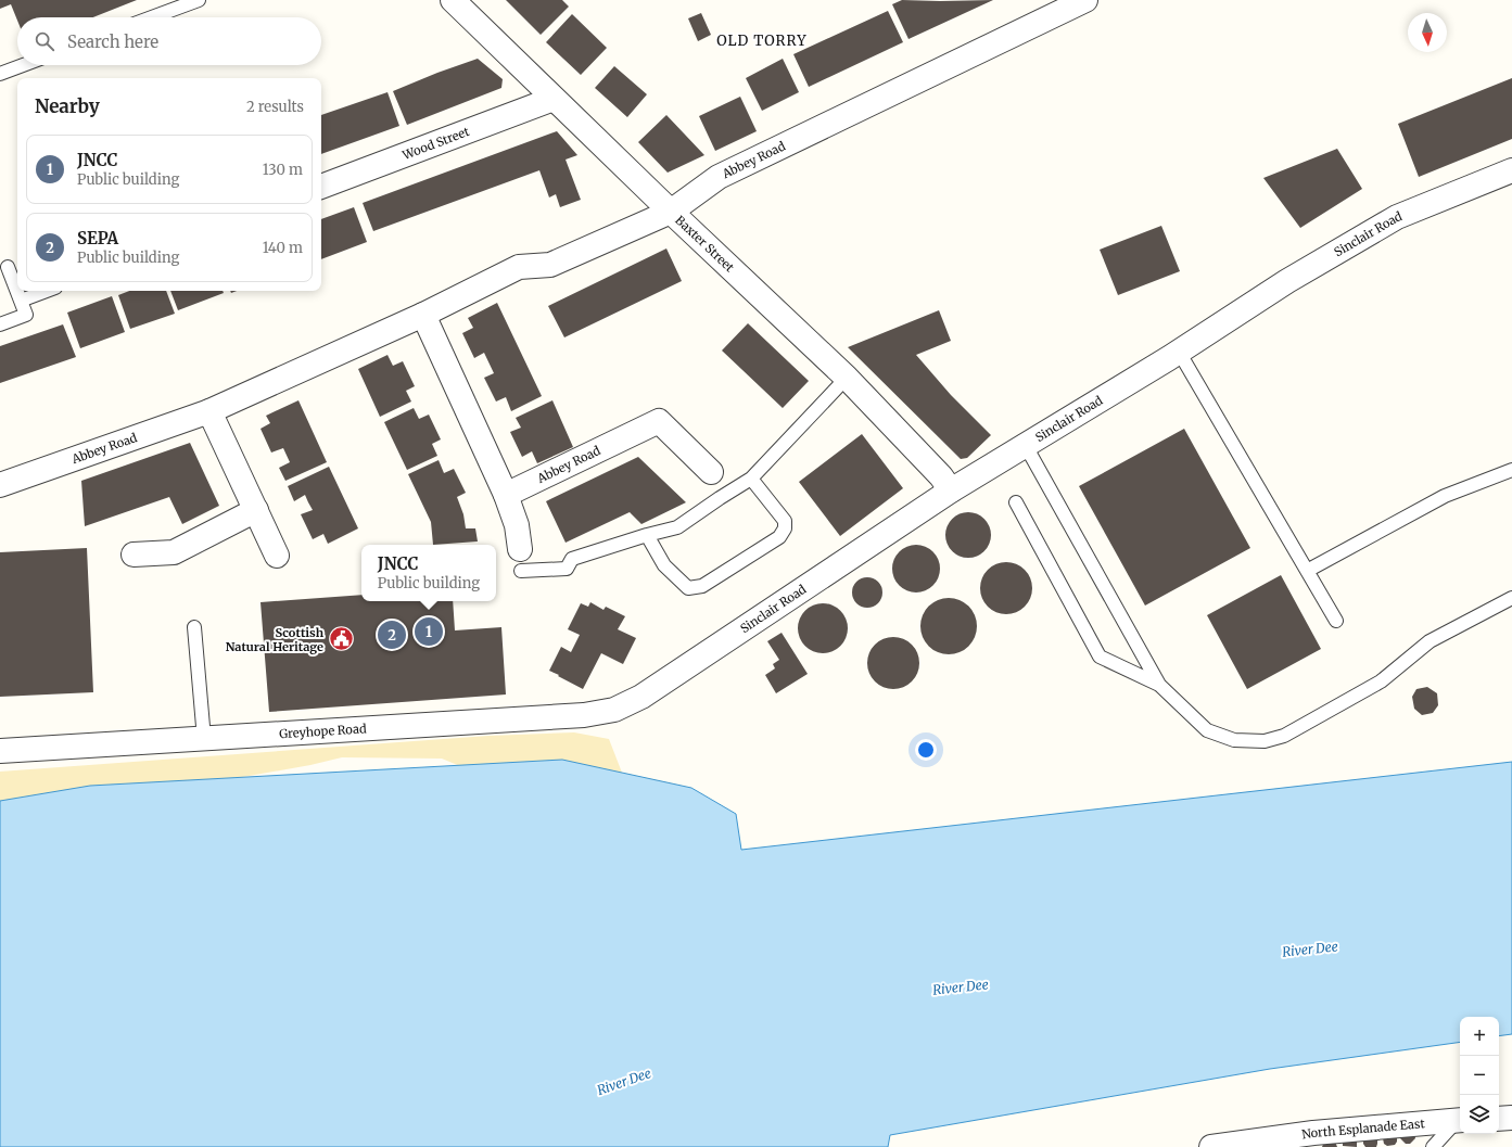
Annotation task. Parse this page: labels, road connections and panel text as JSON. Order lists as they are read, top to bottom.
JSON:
{
  "streets": {
    "street": [
      "Wood Street",
      "Abbey Road",
      "Sinclair Road",
      "Baxter Street",
      "Greyhope Road",
      "North Esplanade East"
    ]
  },
  "crossings": [
    ["Wood Street", "Baxter Street"],
    ["Abbey Road", "Baxter Street"],
    ["Sinclair Road", "Baxter Street"],
    ["Sinclair Road", "Greyhope Road"]
  ],
  "districts": ["OLD TORRY"],
  "water": ["River Dee"],
  "places": {
    "public building": ["Scottish Natural Heritage"]
  },
  "north": "bottom",
  "page": {
    "search": "Search here",
    "heading": ["Nearby", "2 results"],
    "list": [
      {
        "mark": "1",
        "name": "JNCC",
        "note": "Public building",
        "value": "130 m"
      },
      {
        "mark": "2",
        "name": "SEPA",
        "note": "Public building",
        "value": "140 m"
      }
    ],
    "popup": ["JNCC", "Public building"],
    "pins": ["1", "2"],
    "map_buttons": ["+", "−"]
  }
}
